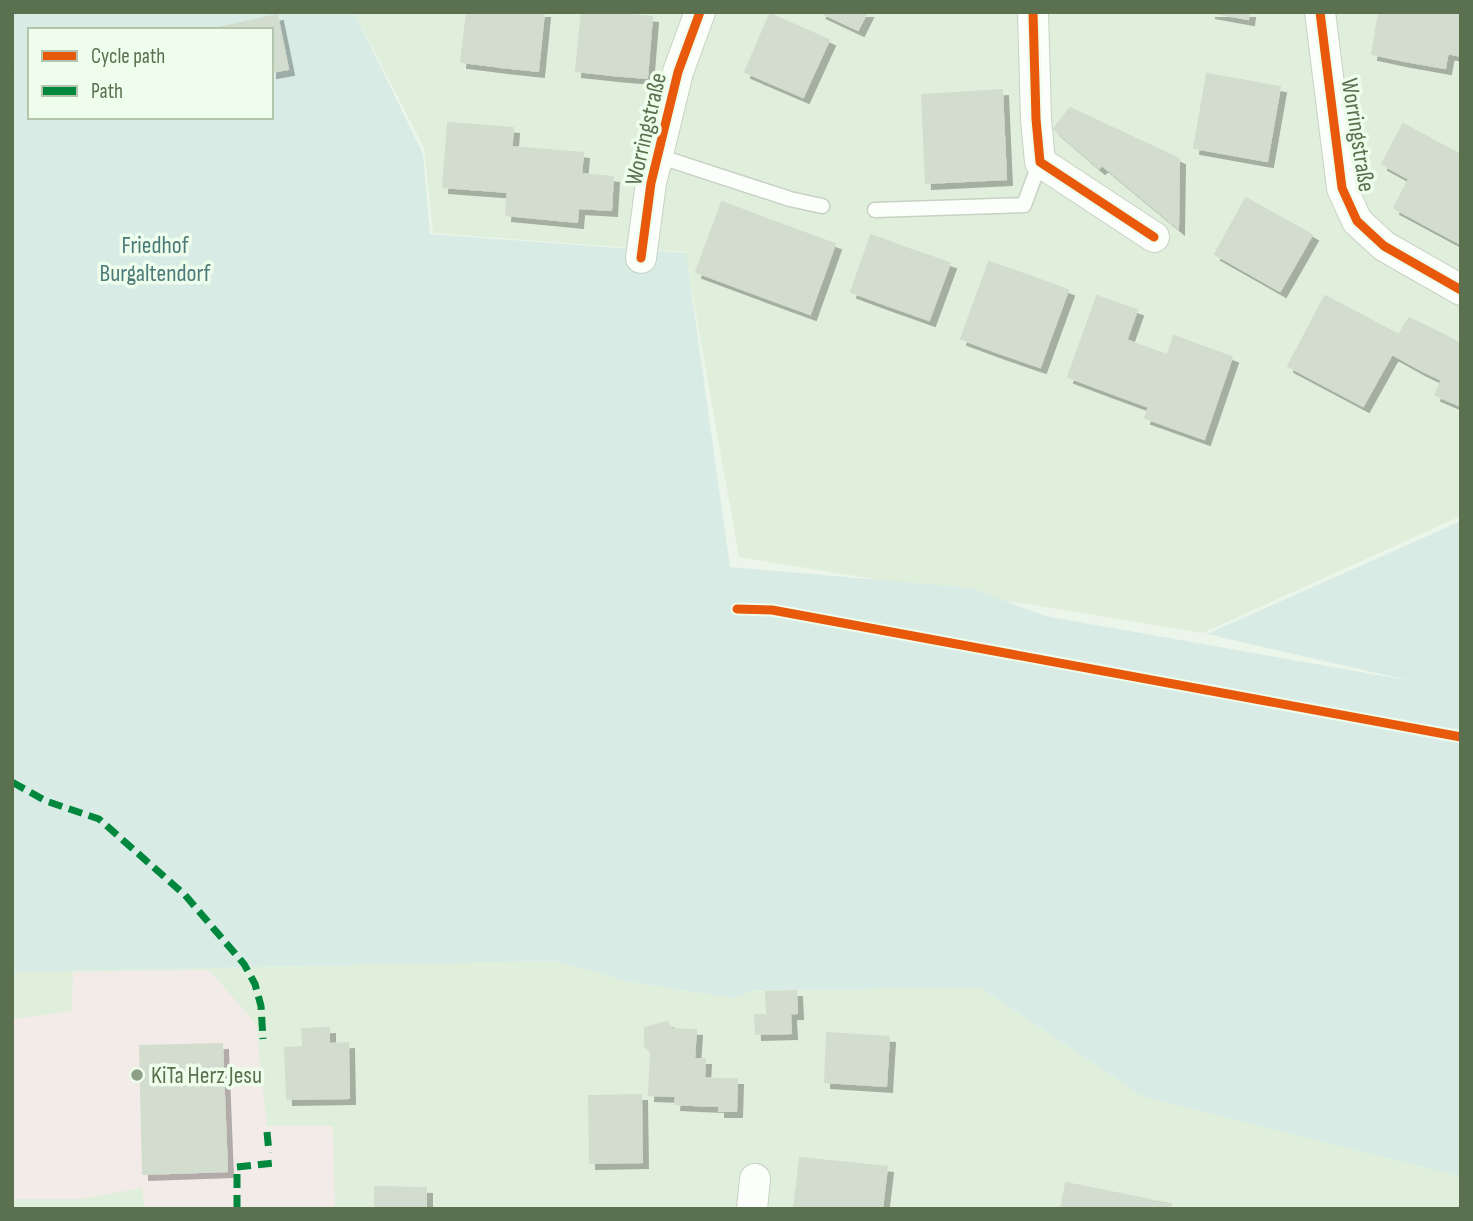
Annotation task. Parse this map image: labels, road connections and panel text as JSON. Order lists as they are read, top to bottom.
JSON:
{
  "streets": {
    "street": ["Worringstraße"]
  },
  "parks": ["Friedhof Burgaltendorf"],
  "places": ["KiTa Herz Jesu"],
  "legend": ["Cycle path", "Path"]
}
